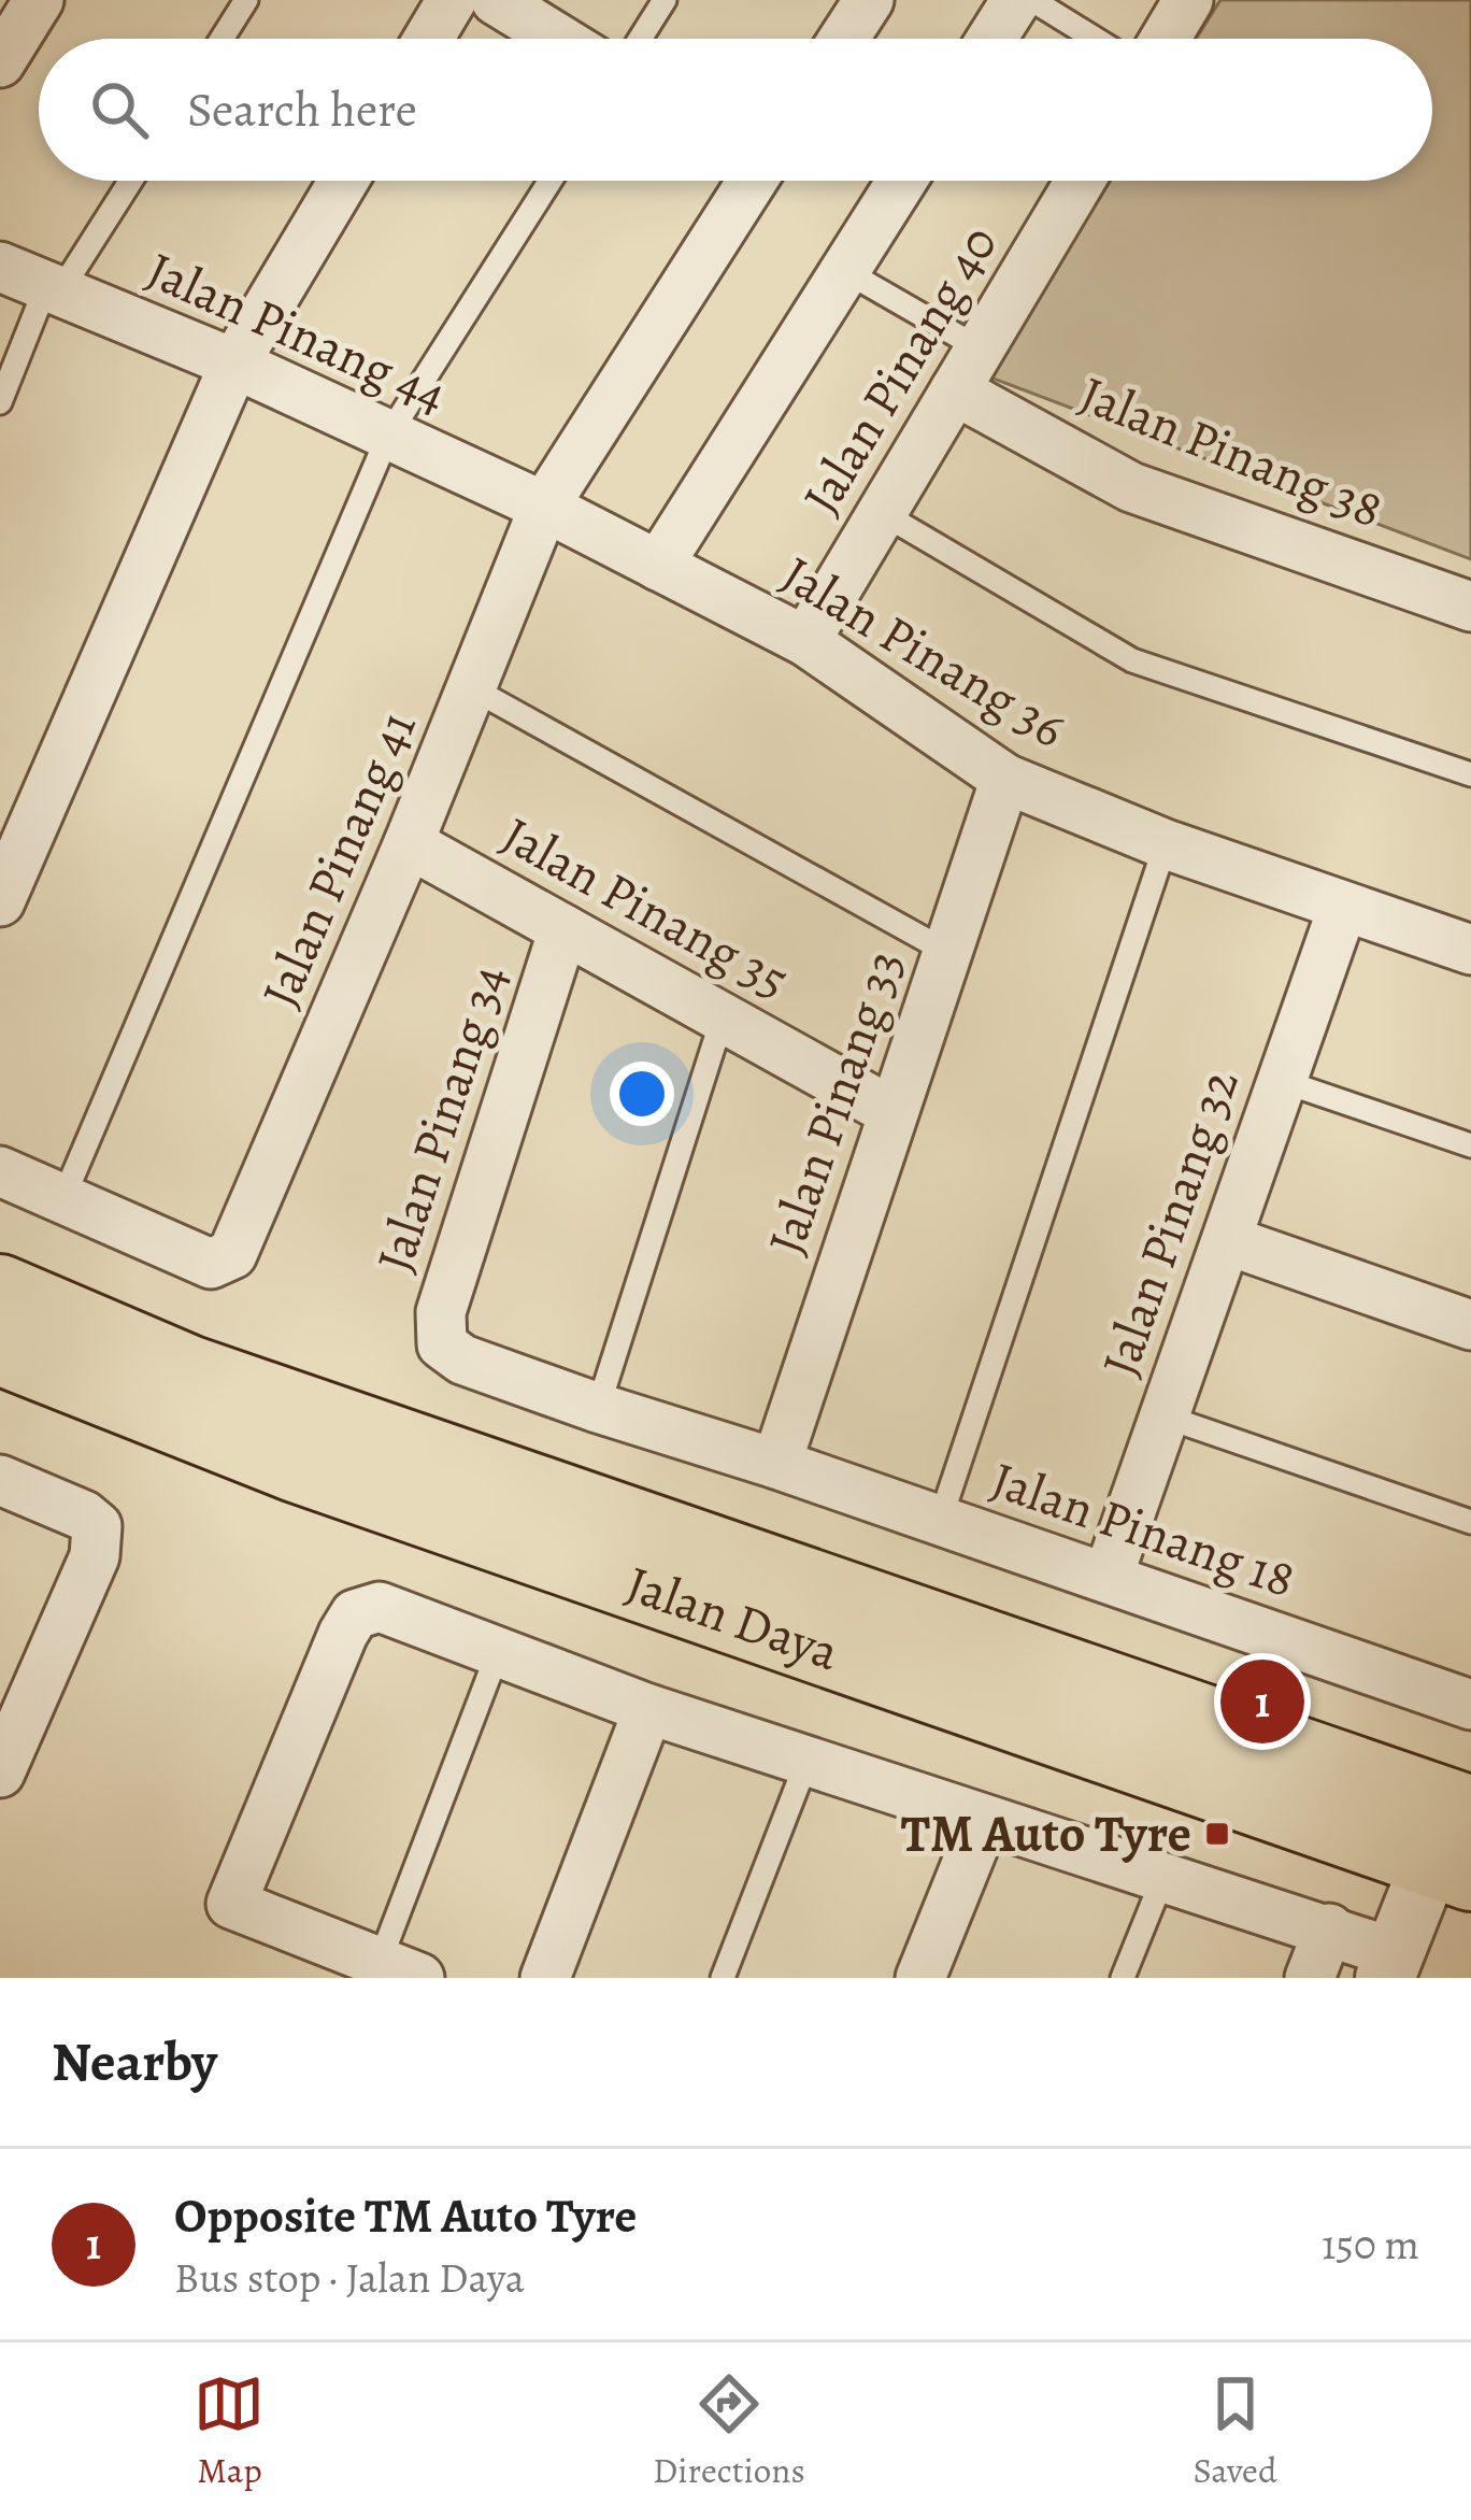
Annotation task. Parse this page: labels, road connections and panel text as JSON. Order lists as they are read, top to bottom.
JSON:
{
  "streets": {
    "main road": ["Jalan Daya"],
    "street": [
      "Jalan Pinang 44",
      "Jalan Pinang 40",
      "Jalan Pinang 38",
      "Jalan Pinang 36",
      "Jalan Pinang 41",
      "Jalan Pinang 35",
      "Jalan Pinang 33",
      "Jalan Pinang 34",
      "Jalan Pinang 32",
      "Jalan Pinang 18"
    ]
  },
  "crossings": [
    ["Jalan Pinang 44", "Jalan Pinang 36"],
    ["Jalan Pinang 44", "Jalan Pinang 41"],
    ["Jalan Pinang 40", "Jalan Pinang 38"],
    ["Jalan Pinang 40", "Jalan Pinang 36"],
    ["Jalan Pinang 36", "Jalan Pinang 41"],
    ["Jalan Pinang 36", "Jalan Pinang 33"],
    ["Jalan Pinang 36", "Jalan Pinang 32"],
    ["Jalan Pinang 41", "Jalan Pinang 35"],
    ["Jalan Pinang 35", "Jalan Pinang 33"],
    ["Jalan Pinang 35", "Jalan Pinang 34"],
    ["Jalan Pinang 33", "Jalan Pinang 18"],
    ["Jalan Pinang 34", "Jalan Pinang 18"],
    ["Jalan Pinang 32", "Jalan Pinang 18"]
  ],
  "places": {
    "transit": ["TM Auto Tyre"]
  },
  "page": {
    "search": "Search here",
    "pins": "1",
    "heading": "Nearby",
    "list": [
      {
        "mark": "1",
        "name": "Opposite TM Auto Tyre",
        "note": "Bus stop · Jalan Daya",
        "value": "150 m"
      }
    ],
    "nav": ["Map", "Directions", "Saved"]
  }
}
